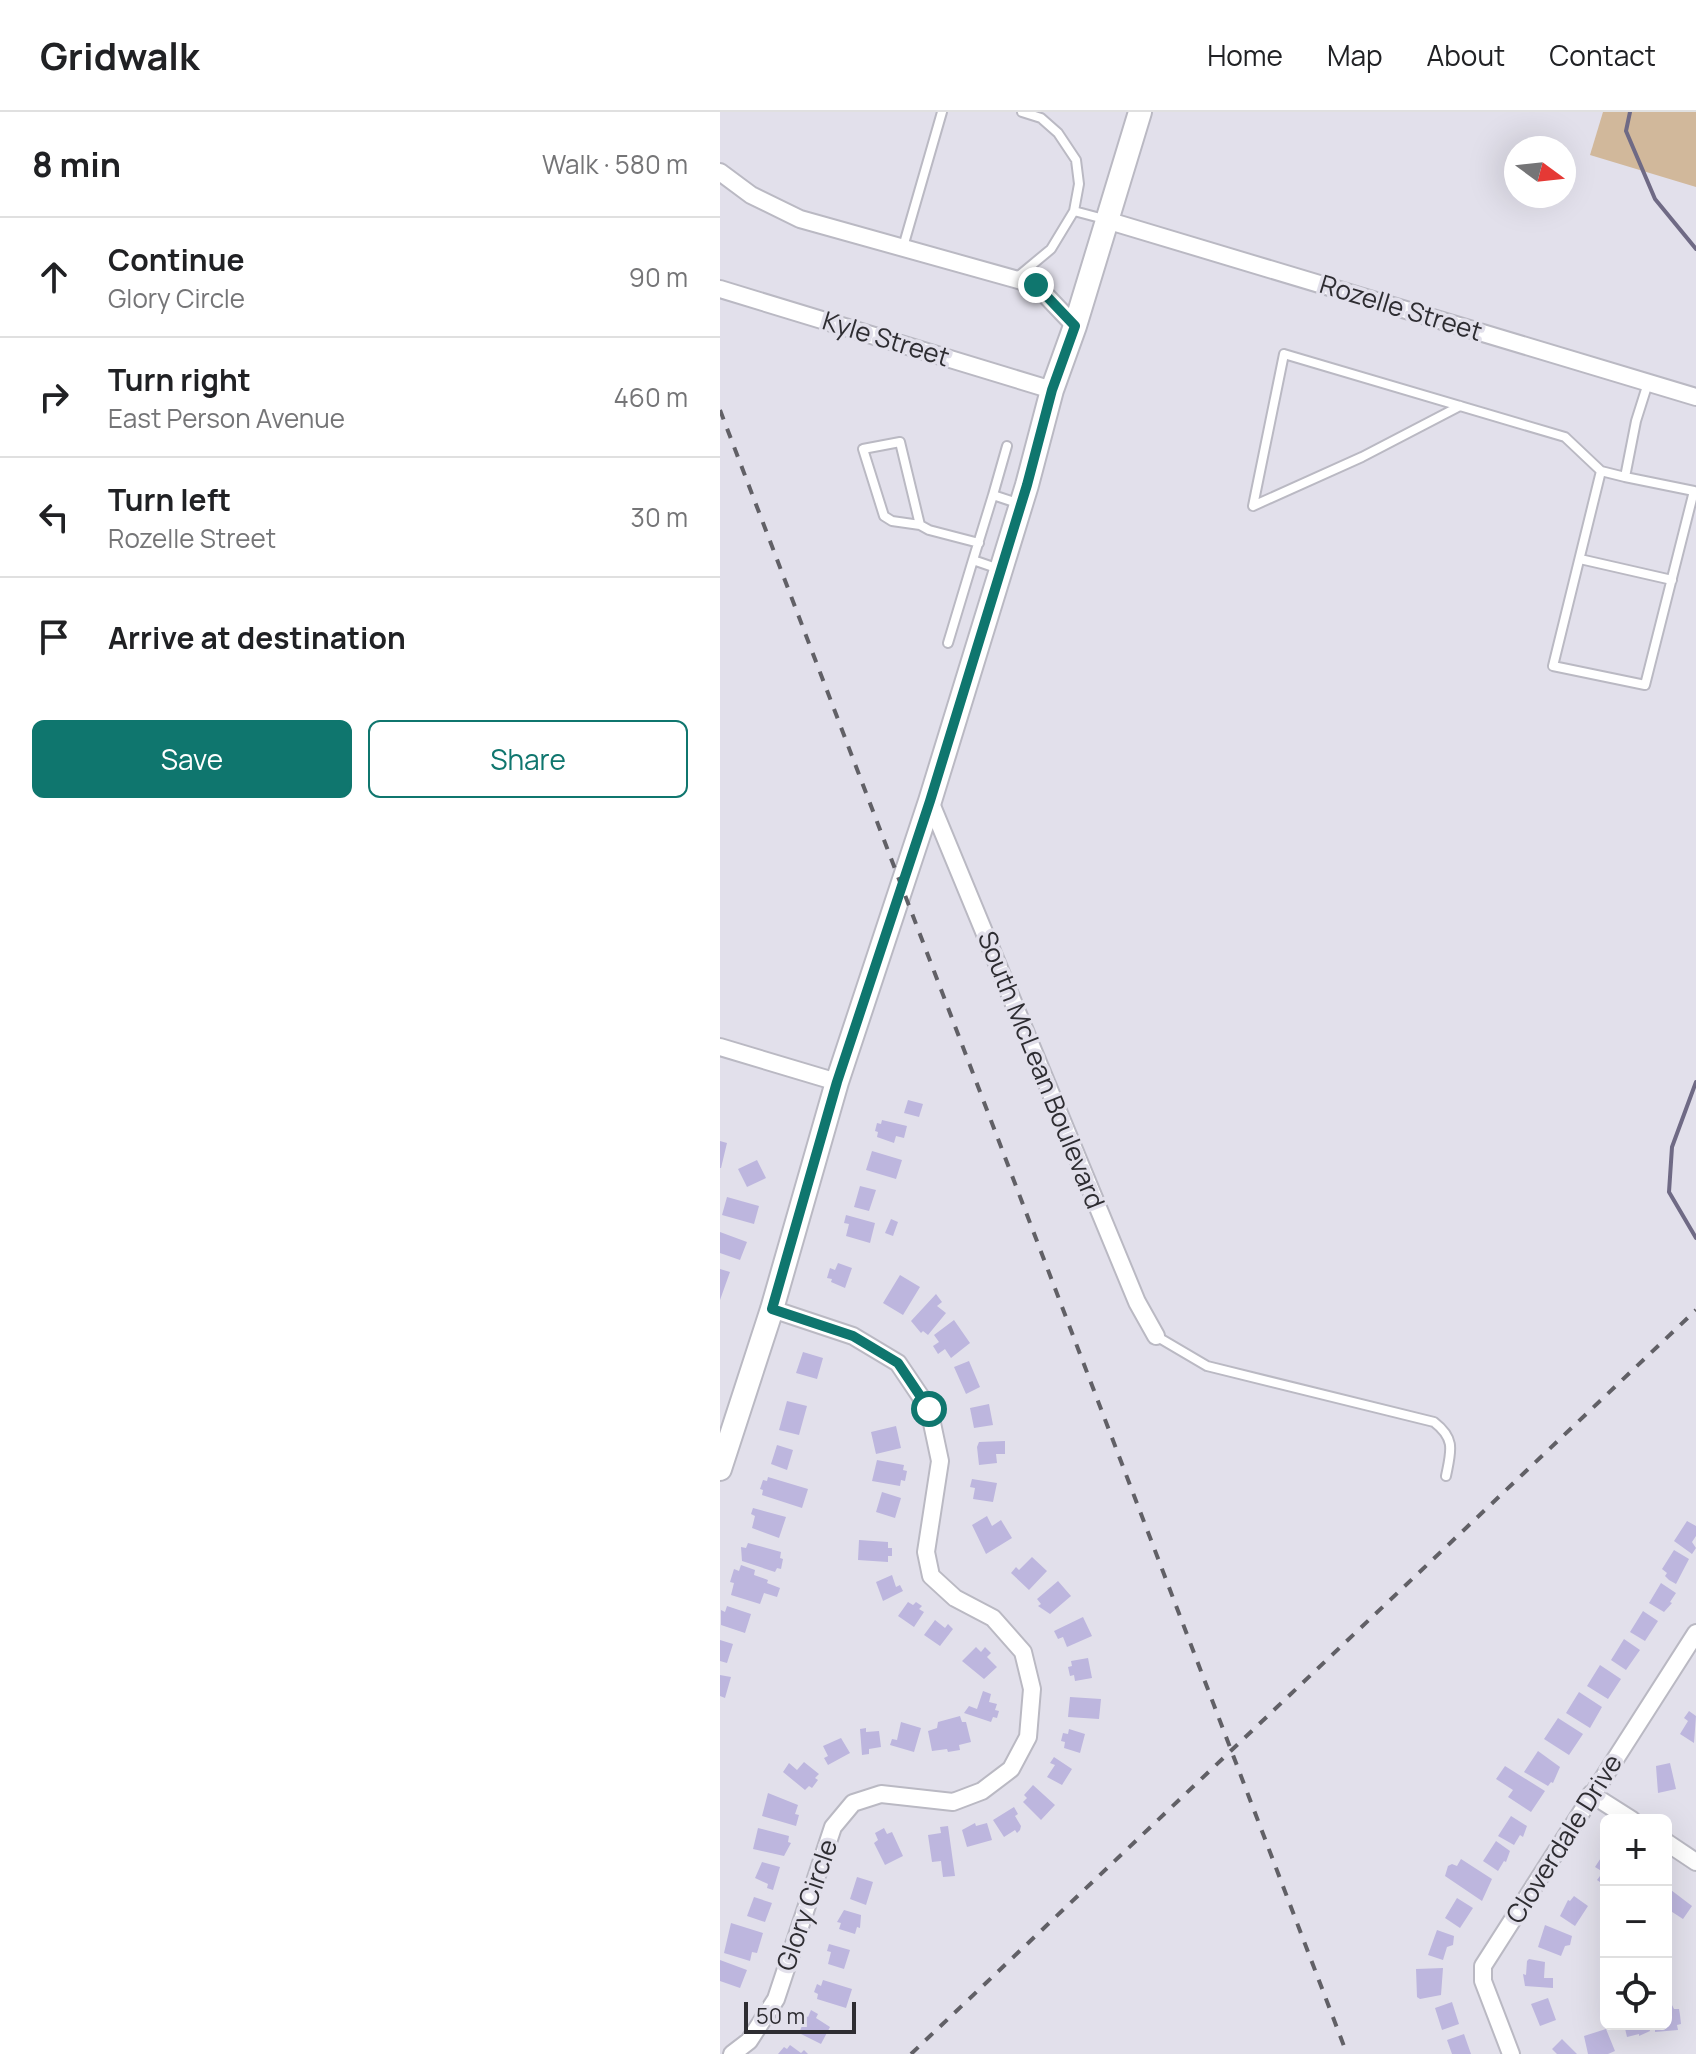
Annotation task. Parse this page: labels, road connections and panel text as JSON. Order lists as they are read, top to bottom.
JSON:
{
  "streets": {
    "street": [
      "Rozelle Street",
      "Kyle Street",
      "South McLean Boulevard",
      "Cloverdale Drive",
      "Glory Circle"
    ]
  },
  "scale_bar": "50 m",
  "north": "right",
  "page": {
    "header": "Gridwalk",
    "nav": [
      "Home",
      "Map",
      "About",
      "Contact"
    ],
    "heading": ["8 min", "Walk · 580 m"],
    "list": [
      ["Continue", "Glory Circle", "90 m"],
      ["Turn right", "East Person Avenue", "460 m"],
      ["Turn left", "Rozelle Street", "30 m"],
      "Arrive at destination"
    ],
    "buttons": ["Save", "Share"],
    "map_buttons": ["+", "−"],
    "scale": "50 m"
  }
}
